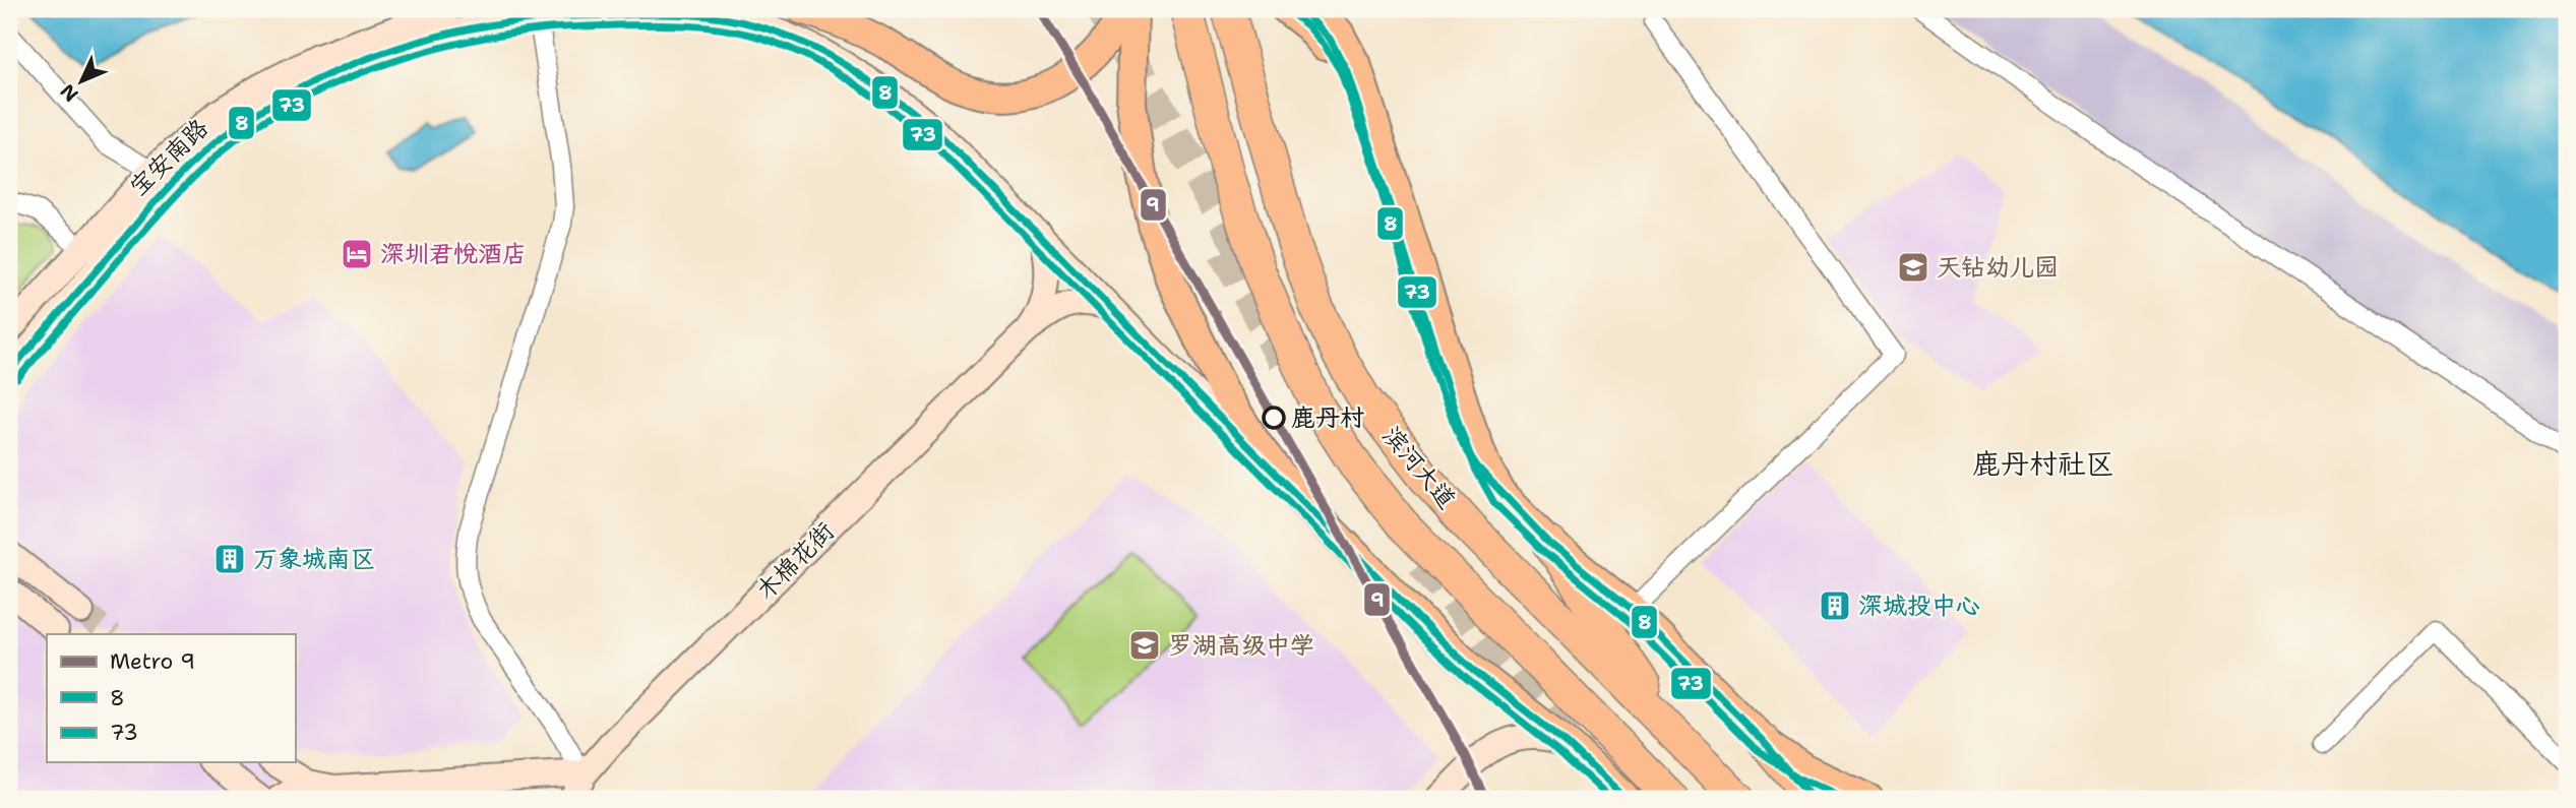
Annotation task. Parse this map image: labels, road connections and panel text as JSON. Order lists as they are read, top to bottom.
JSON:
{
  "streets": {
    "highway": ["滨河大道"],
    "street": ["宝安南路", "木棉花街"]
  },
  "crossings": [
    ["宝安南路", "木棉花街"]
  ],
  "districts": ["鹿丹村社区"],
  "places": {
    "hotel": ["深圳君悦酒店"],
    "school or university": ["天钻幼儿园", "罗湖高级中学"],
    "other": ["鹿丹村"],
    "building": ["万象城南区", "深城投中心"]
  },
  "lines": ["metro line 9", "transit line 8", "transit line 73"],
  "legend": ["Metro 9", "8", "73"],
  "north": "bottom left"
}
